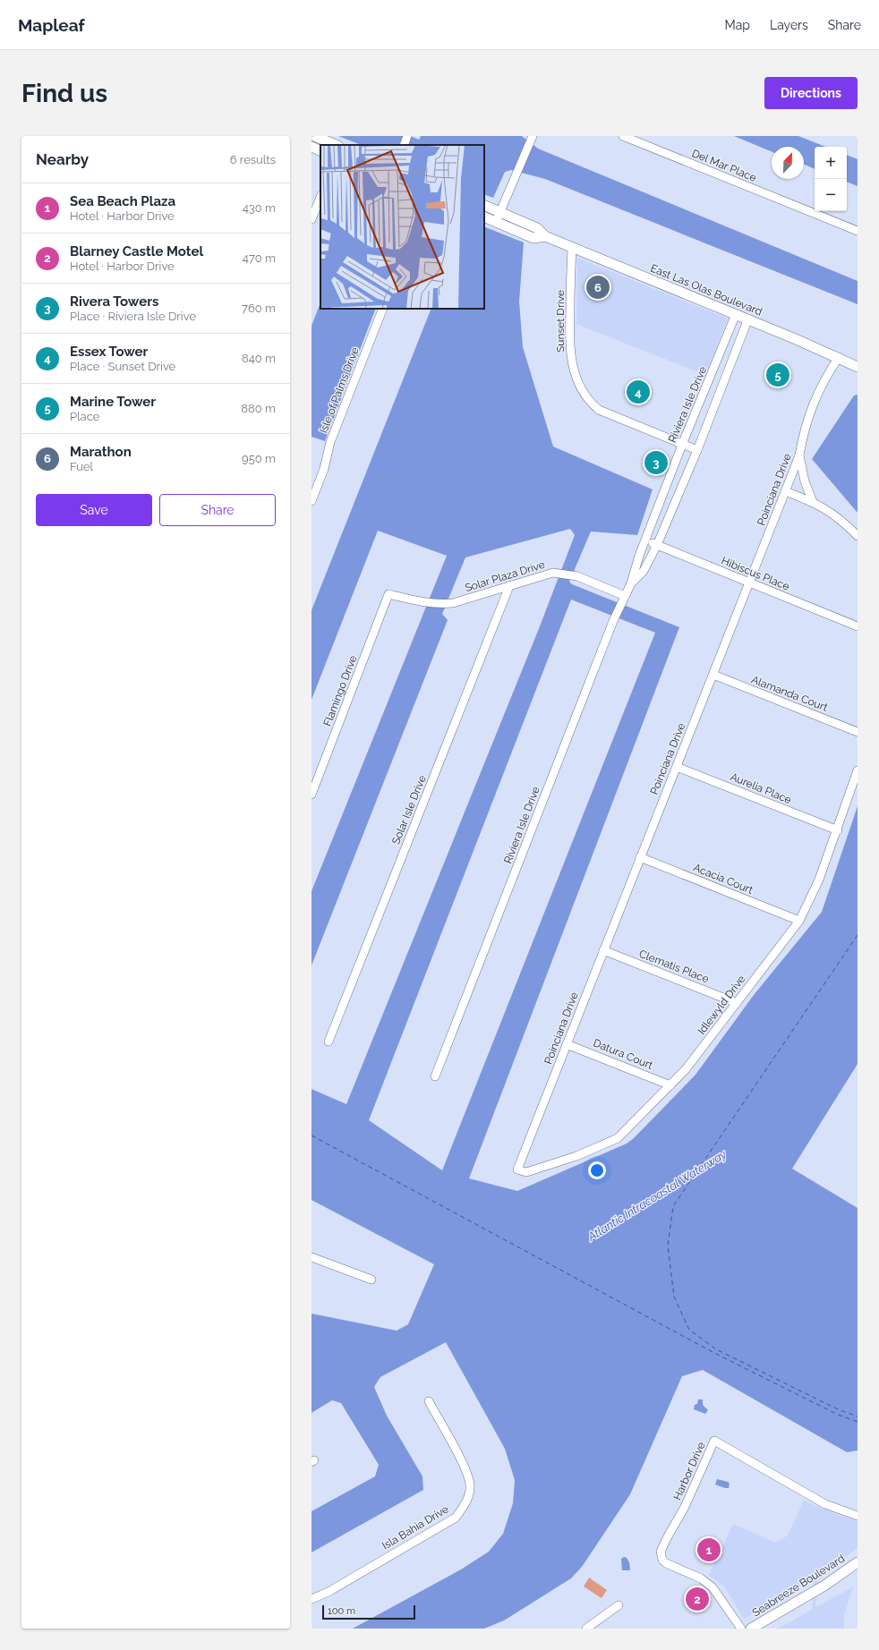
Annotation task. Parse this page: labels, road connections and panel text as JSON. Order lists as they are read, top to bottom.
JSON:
{
  "streets": {
    "main road": ["East Las Olas Boulevard", "Seabreeze Boulevard"],
    "street": [
      "Del Mar Place",
      "Sunset Drive",
      "Isle of Palms Drive",
      "Riviera Isle Drive",
      "Poinciana Drive",
      "Hibiscus Place",
      "Solar Plaza Drive",
      "Flamingo Drive",
      "Alamanda Court",
      "Aurelia Place",
      "Solar Isle Drive",
      "Acacia Court",
      "Clematis Place",
      "Idlewyld Drive",
      "Datura Court",
      "Harbor Drive",
      "Isla Bahia Drive"
    ]
  },
  "crossings": [
    ["East Las Olas Boulevard", "Sunset Drive"],
    ["East Las Olas Boulevard", "Riviera Isle Drive"],
    ["East Las Olas Boulevard", "Poinciana Drive"],
    ["Sunset Drive", "Riviera Isle Drive"],
    ["Riviera Isle Drive", "Hibiscus Place"],
    ["Riviera Isle Drive", "Solar Plaza Drive"],
    ["Poinciana Drive", "Hibiscus Place"],
    ["Poinciana Drive", "Alamanda Court"],
    ["Poinciana Drive", "Aurelia Place"],
    ["Poinciana Drive", "Acacia Court"],
    ["Poinciana Drive", "Clematis Place"],
    ["Poinciana Drive", "Idlewyld Drive"],
    ["Poinciana Drive", "Datura Court"],
    ["Solar Plaza Drive", "Flamingo Drive"],
    ["Solar Plaza Drive", "Solar Isle Drive"],
    ["Aurelia Place", "Idlewyld Drive"],
    ["Acacia Court", "Idlewyld Drive"],
    ["Clematis Place", "Idlewyld Drive"],
    ["Idlewyld Drive", "Datura Court"]
  ],
  "water": ["Atlantic Intracoastal Waterway"],
  "scale_bar": "100 m",
  "north": "top right",
  "page": {
    "header": "Mapleaf",
    "nav": ["Map", "Layers", "Share"],
    "buttons": [
      "Directions",
      ["Save", "Share"]
    ],
    "title": "Find us",
    "heading": ["Nearby", "6 results"],
    "map_buttons": ["+", "−"],
    "list": [
      {
        "mark": "1",
        "name": "Sea Beach Plaza",
        "note": "Hotel · Harbor Drive",
        "value": "430 m"
      },
      {
        "mark": "2",
        "name": "Blarney Castle Motel",
        "note": "Hotel · Harbor Drive",
        "value": "470 m"
      },
      {
        "mark": "3",
        "name": "Rivera Towers",
        "note": "Place · Riviera Isle Drive",
        "value": "760 m"
      },
      {
        "mark": "4",
        "name": "Essex Tower",
        "note": "Place · Sunset Drive",
        "value": "840 m"
      },
      {
        "mark": "5",
        "name": "Marine Tower",
        "note": "Place",
        "value": "880 m"
      },
      {
        "mark": "6",
        "name": "Marathon",
        "note": "Fuel",
        "value": "950 m"
      }
    ],
    "pins": [
      "6",
      "5",
      "4",
      "3",
      "1",
      "2"
    ],
    "scale": "100 m"
  }
}
